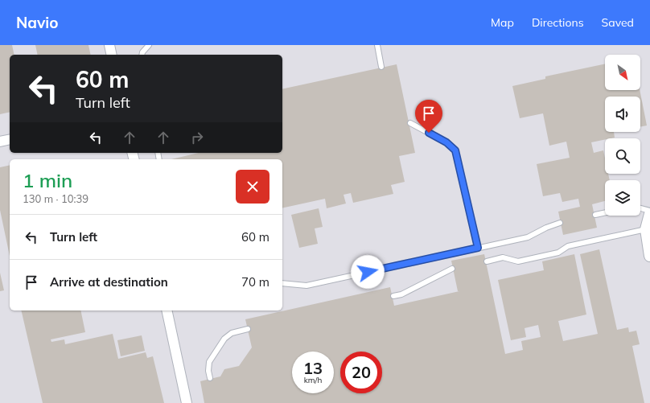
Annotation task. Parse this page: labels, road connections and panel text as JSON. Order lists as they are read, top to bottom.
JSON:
{
  "north": "bottom right",
  "page": {
    "header": "Navio",
    "nav": ["Map", "Directions", "Saved"],
    "turn": ["60 m", "Turn left"],
    "heading": ["1 min", "130 m · 10:39"],
    "list": [
      {
        "name": "Turn left",
        "value": "60 m"
      },
      {
        "name": "Arrive at destination",
        "value": "70 m"
      }
    ],
    "speed": "13 km/h",
    "limit": "20"
  }
}
